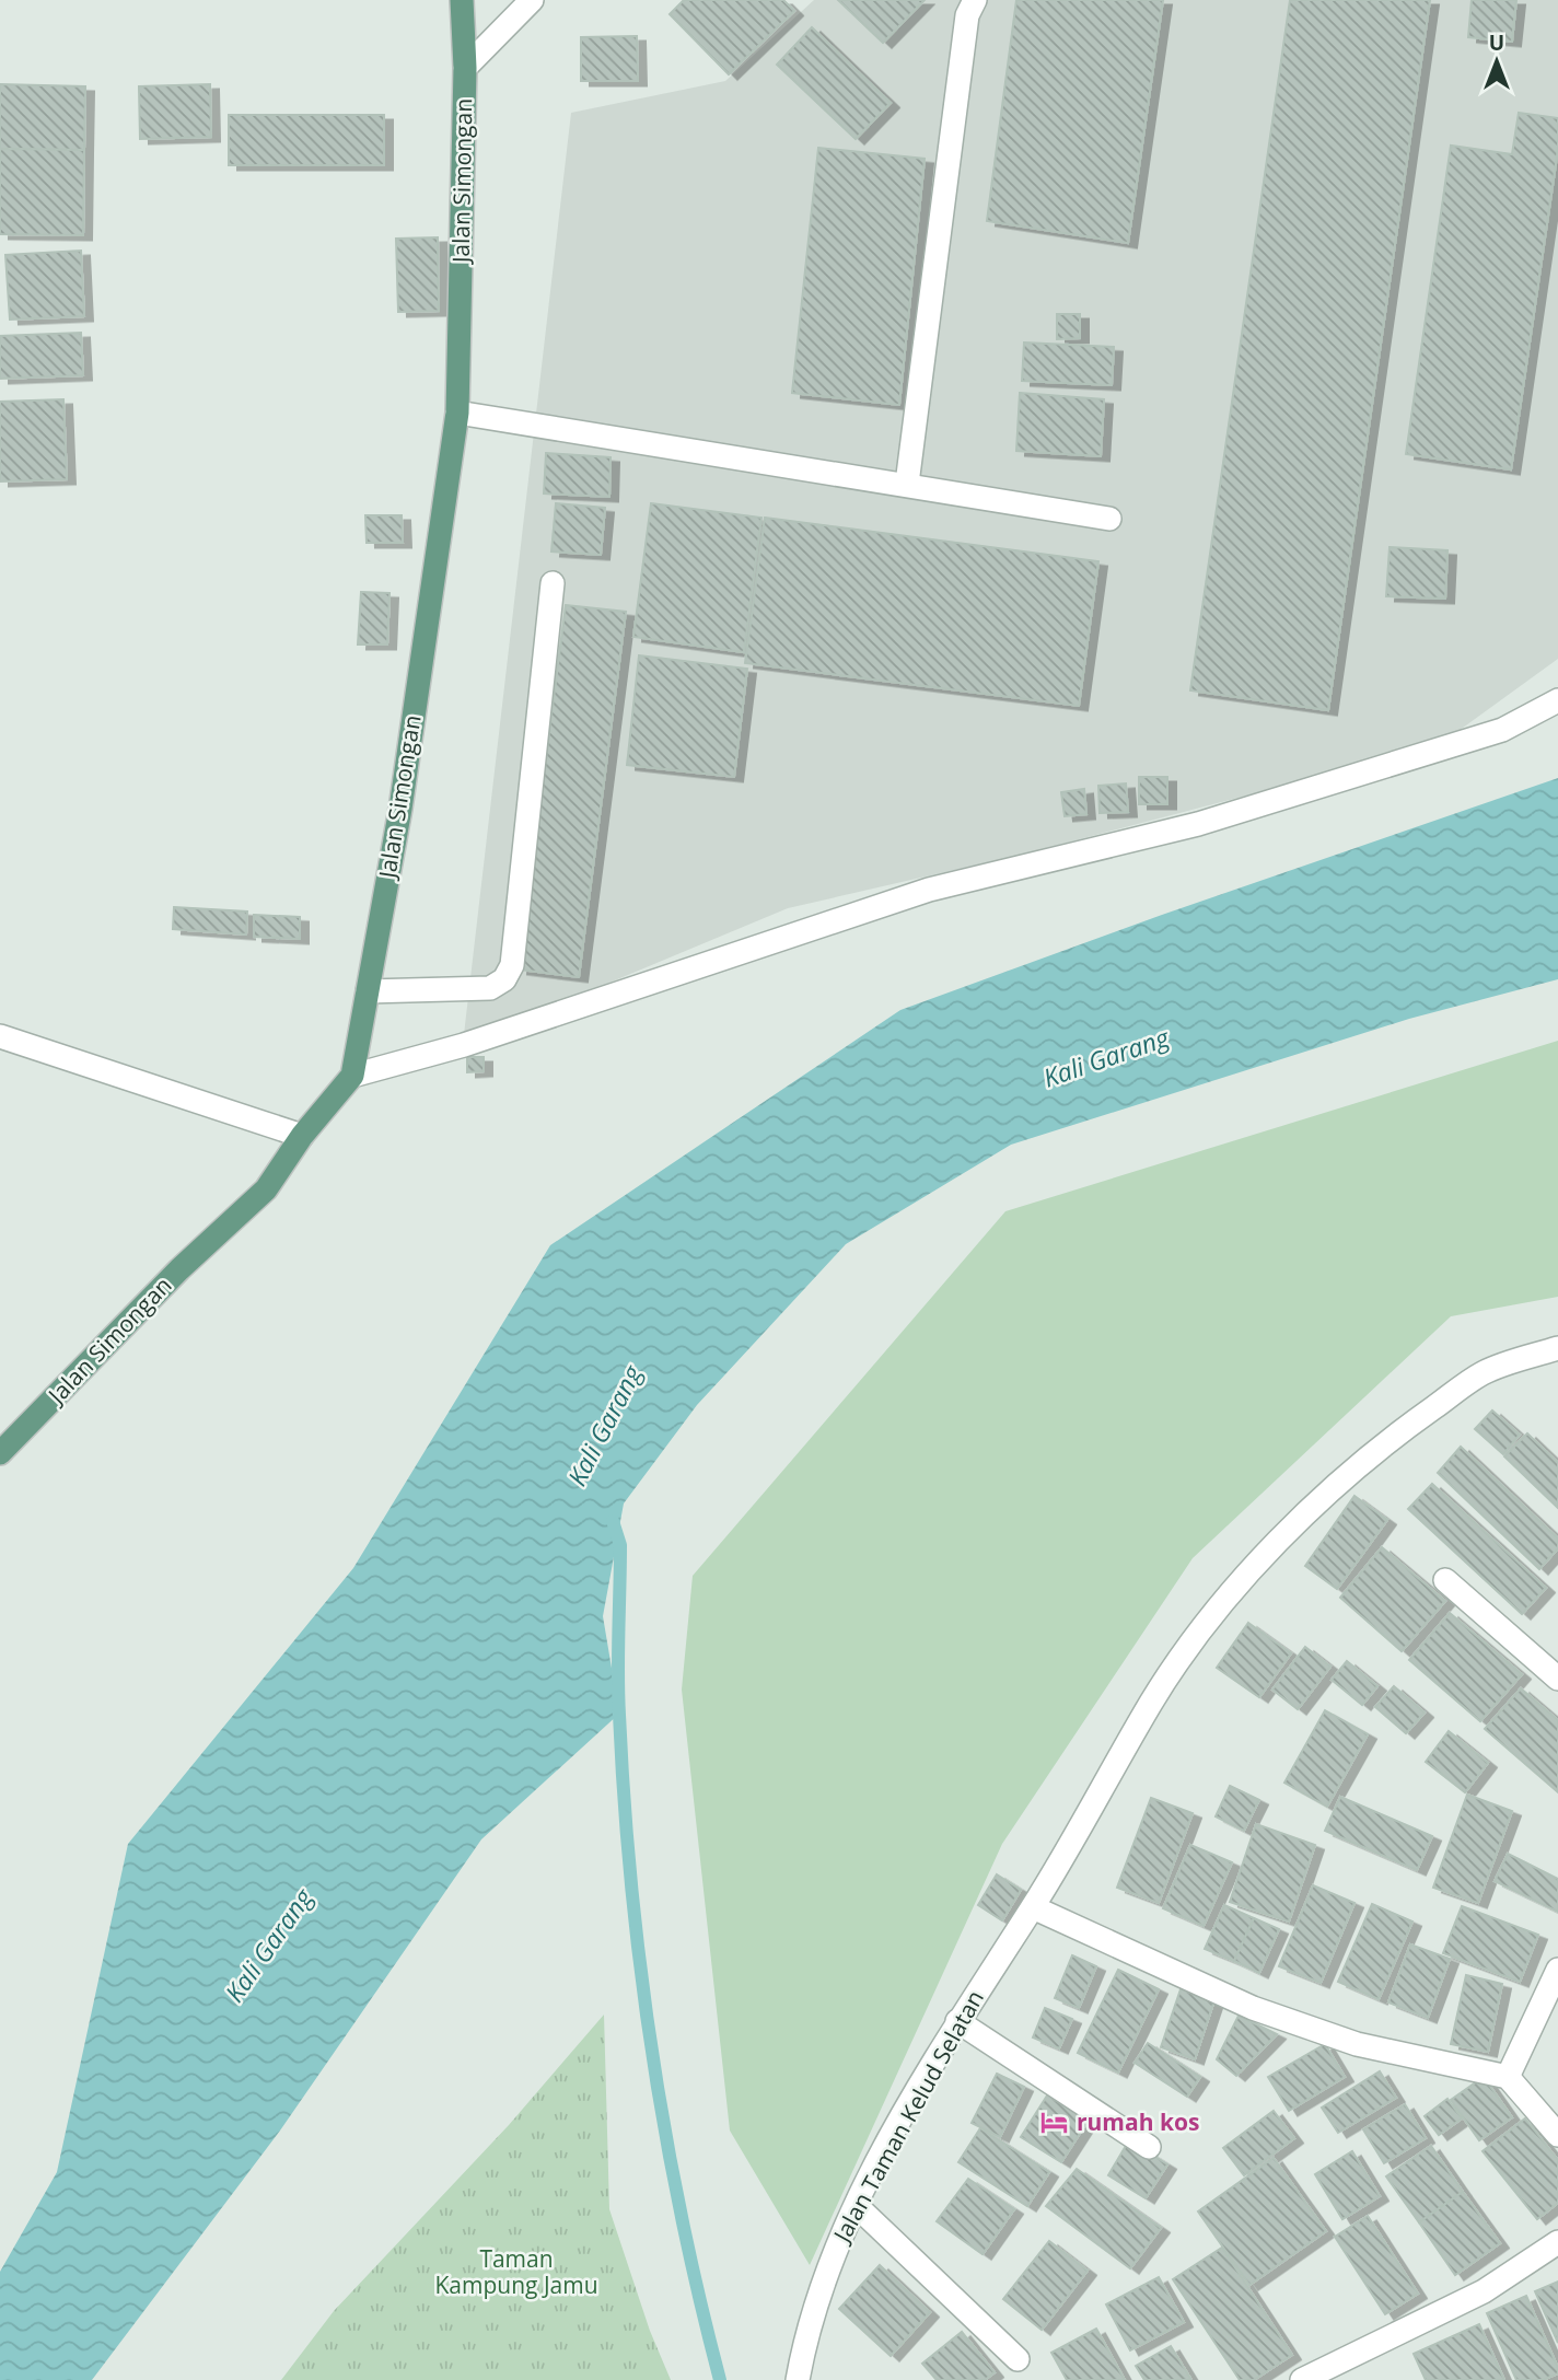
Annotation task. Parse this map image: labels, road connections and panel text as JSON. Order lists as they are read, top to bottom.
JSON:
{
  "streets": {
    "main road": ["Jalan Simongan"],
    "street": ["Jalan Taman Kelud Selatan"]
  },
  "water": ["Kali Garang"],
  "parks": ["Taman Kampung Jamu"],
  "places": {
    "hotel": ["rumah kos"]
  },
  "north": "top"
}
